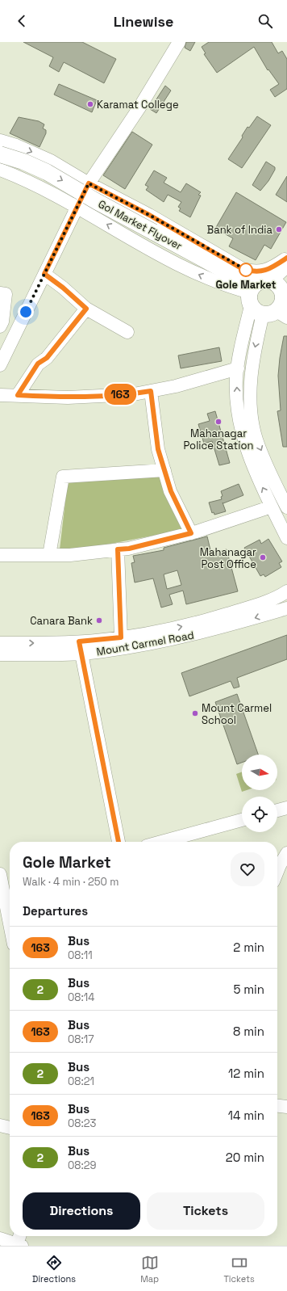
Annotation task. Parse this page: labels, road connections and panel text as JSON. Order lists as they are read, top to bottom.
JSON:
{
  "streets": {
    "main road": ["Gol Market Flyover"],
    "street": ["Mount Carmel Road"]
  },
  "one_way": ["Gol Market Flyover"],
  "places": [
    "Karamat College",
    "Bank of India",
    "Gole Market",
    "Mahanagar Police Station",
    "Mahanagar Post Office",
    "Canara Bank",
    "Mount Carmel School"
  ],
  "lines": ["bus line 163"],
  "north": "right",
  "page": {
    "header": "Linewise",
    "on_map": "163",
    "heading": [
      ["Gole Market", "Walk · 4 min · 250 m"],
      "Departures"
    ],
    "list": [
      {
        "mark": "163",
        "name": "Bus",
        "note": "08:11",
        "value": "2 min"
      },
      {
        "mark": "2",
        "name": "Bus",
        "note": "08:14",
        "value": "5 min"
      },
      {
        "mark": "163",
        "name": "Bus",
        "note": "08:17",
        "value": "8 min"
      },
      {
        "mark": "2",
        "name": "Bus",
        "note": "08:21",
        "value": "12 min"
      },
      {
        "mark": "163",
        "name": "Bus",
        "note": "08:23",
        "value": "14 min"
      },
      {
        "mark": "2",
        "name": "Bus",
        "note": "08:29",
        "value": "20 min"
      }
    ],
    "buttons": ["Directions", "Tickets"],
    "tabs": ["Directions", "Map", "Tickets"]
  }
}
